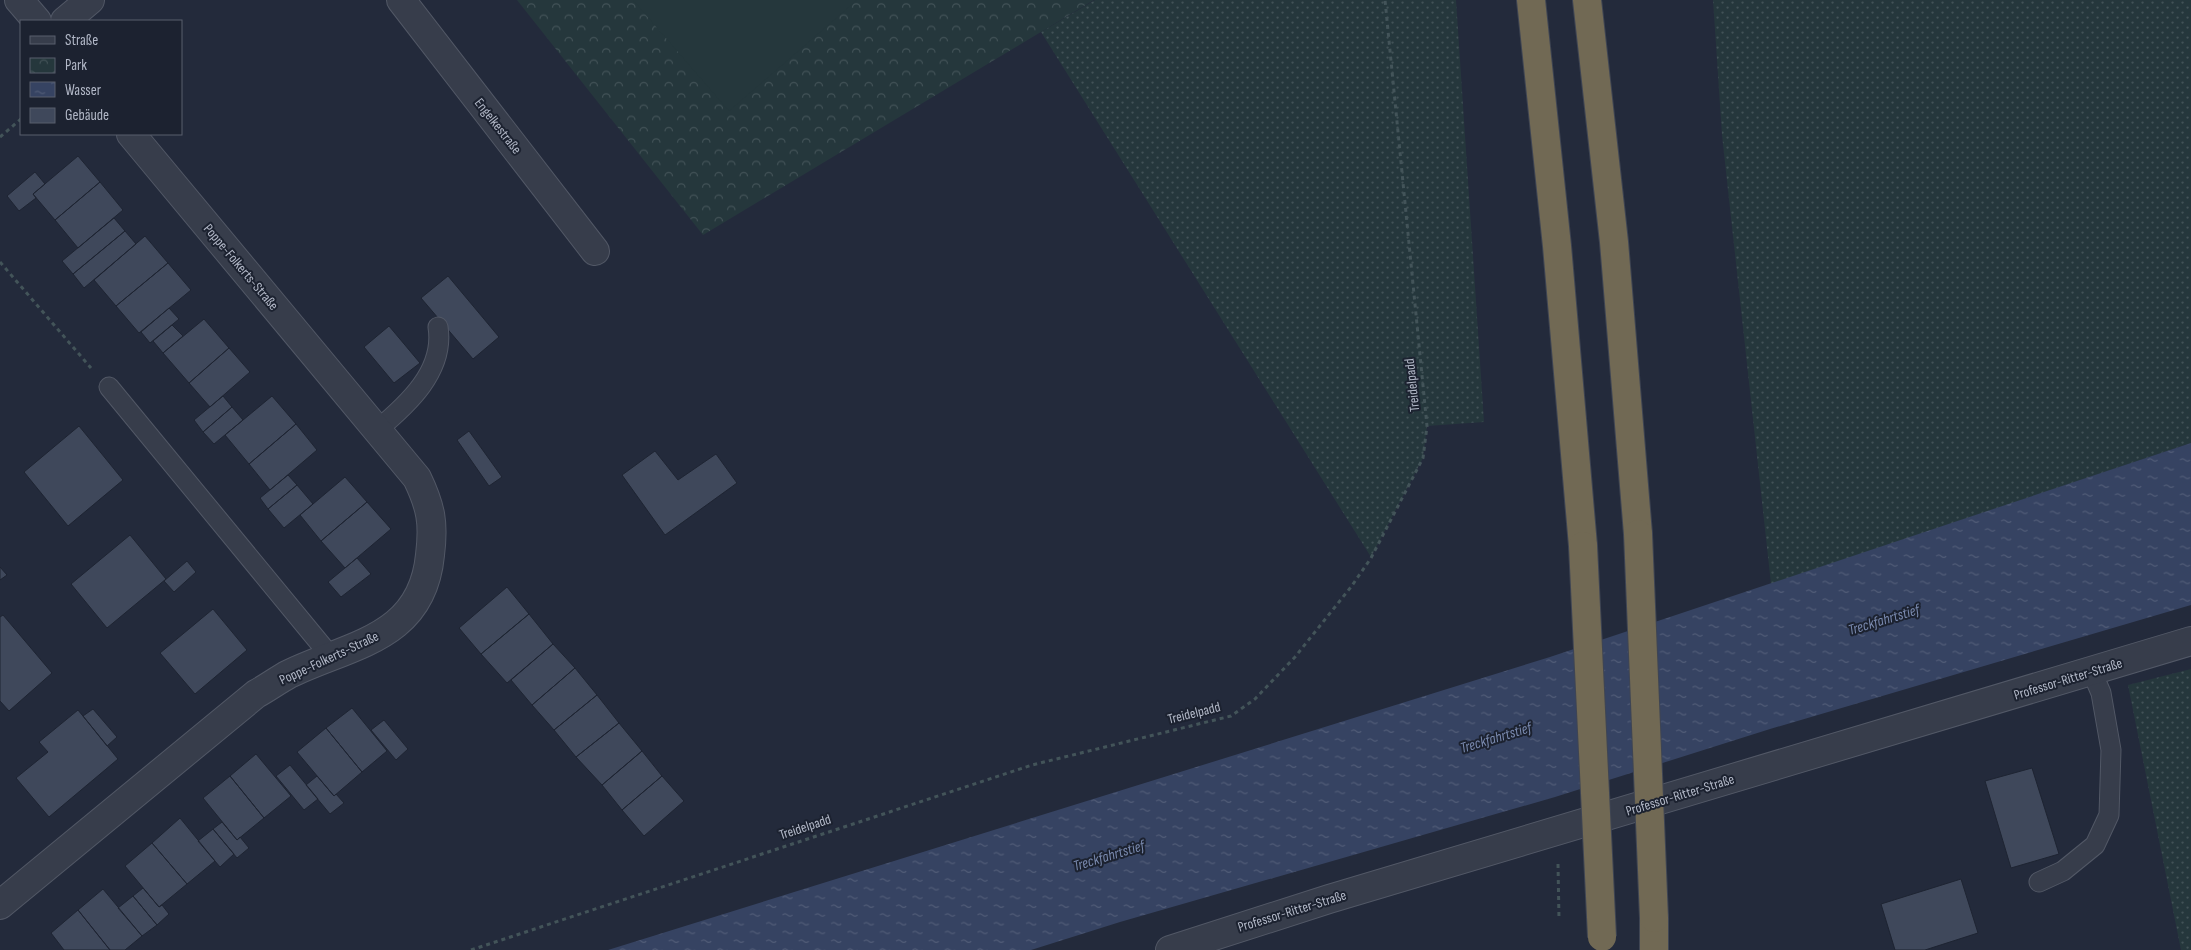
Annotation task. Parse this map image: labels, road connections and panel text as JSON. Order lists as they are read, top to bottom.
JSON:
{
  "streets": {
    "street": ["Engelkestraße", "Poppe-Folkerts-Straße", "Professor-Ritter-Straße"],
    "path": ["Treidelpadd"]
  },
  "water": ["Treckfahrtstief"],
  "legend": [
    "Straße",
    "Park",
    "Wasser",
    "Gebäude"
  ]
}
